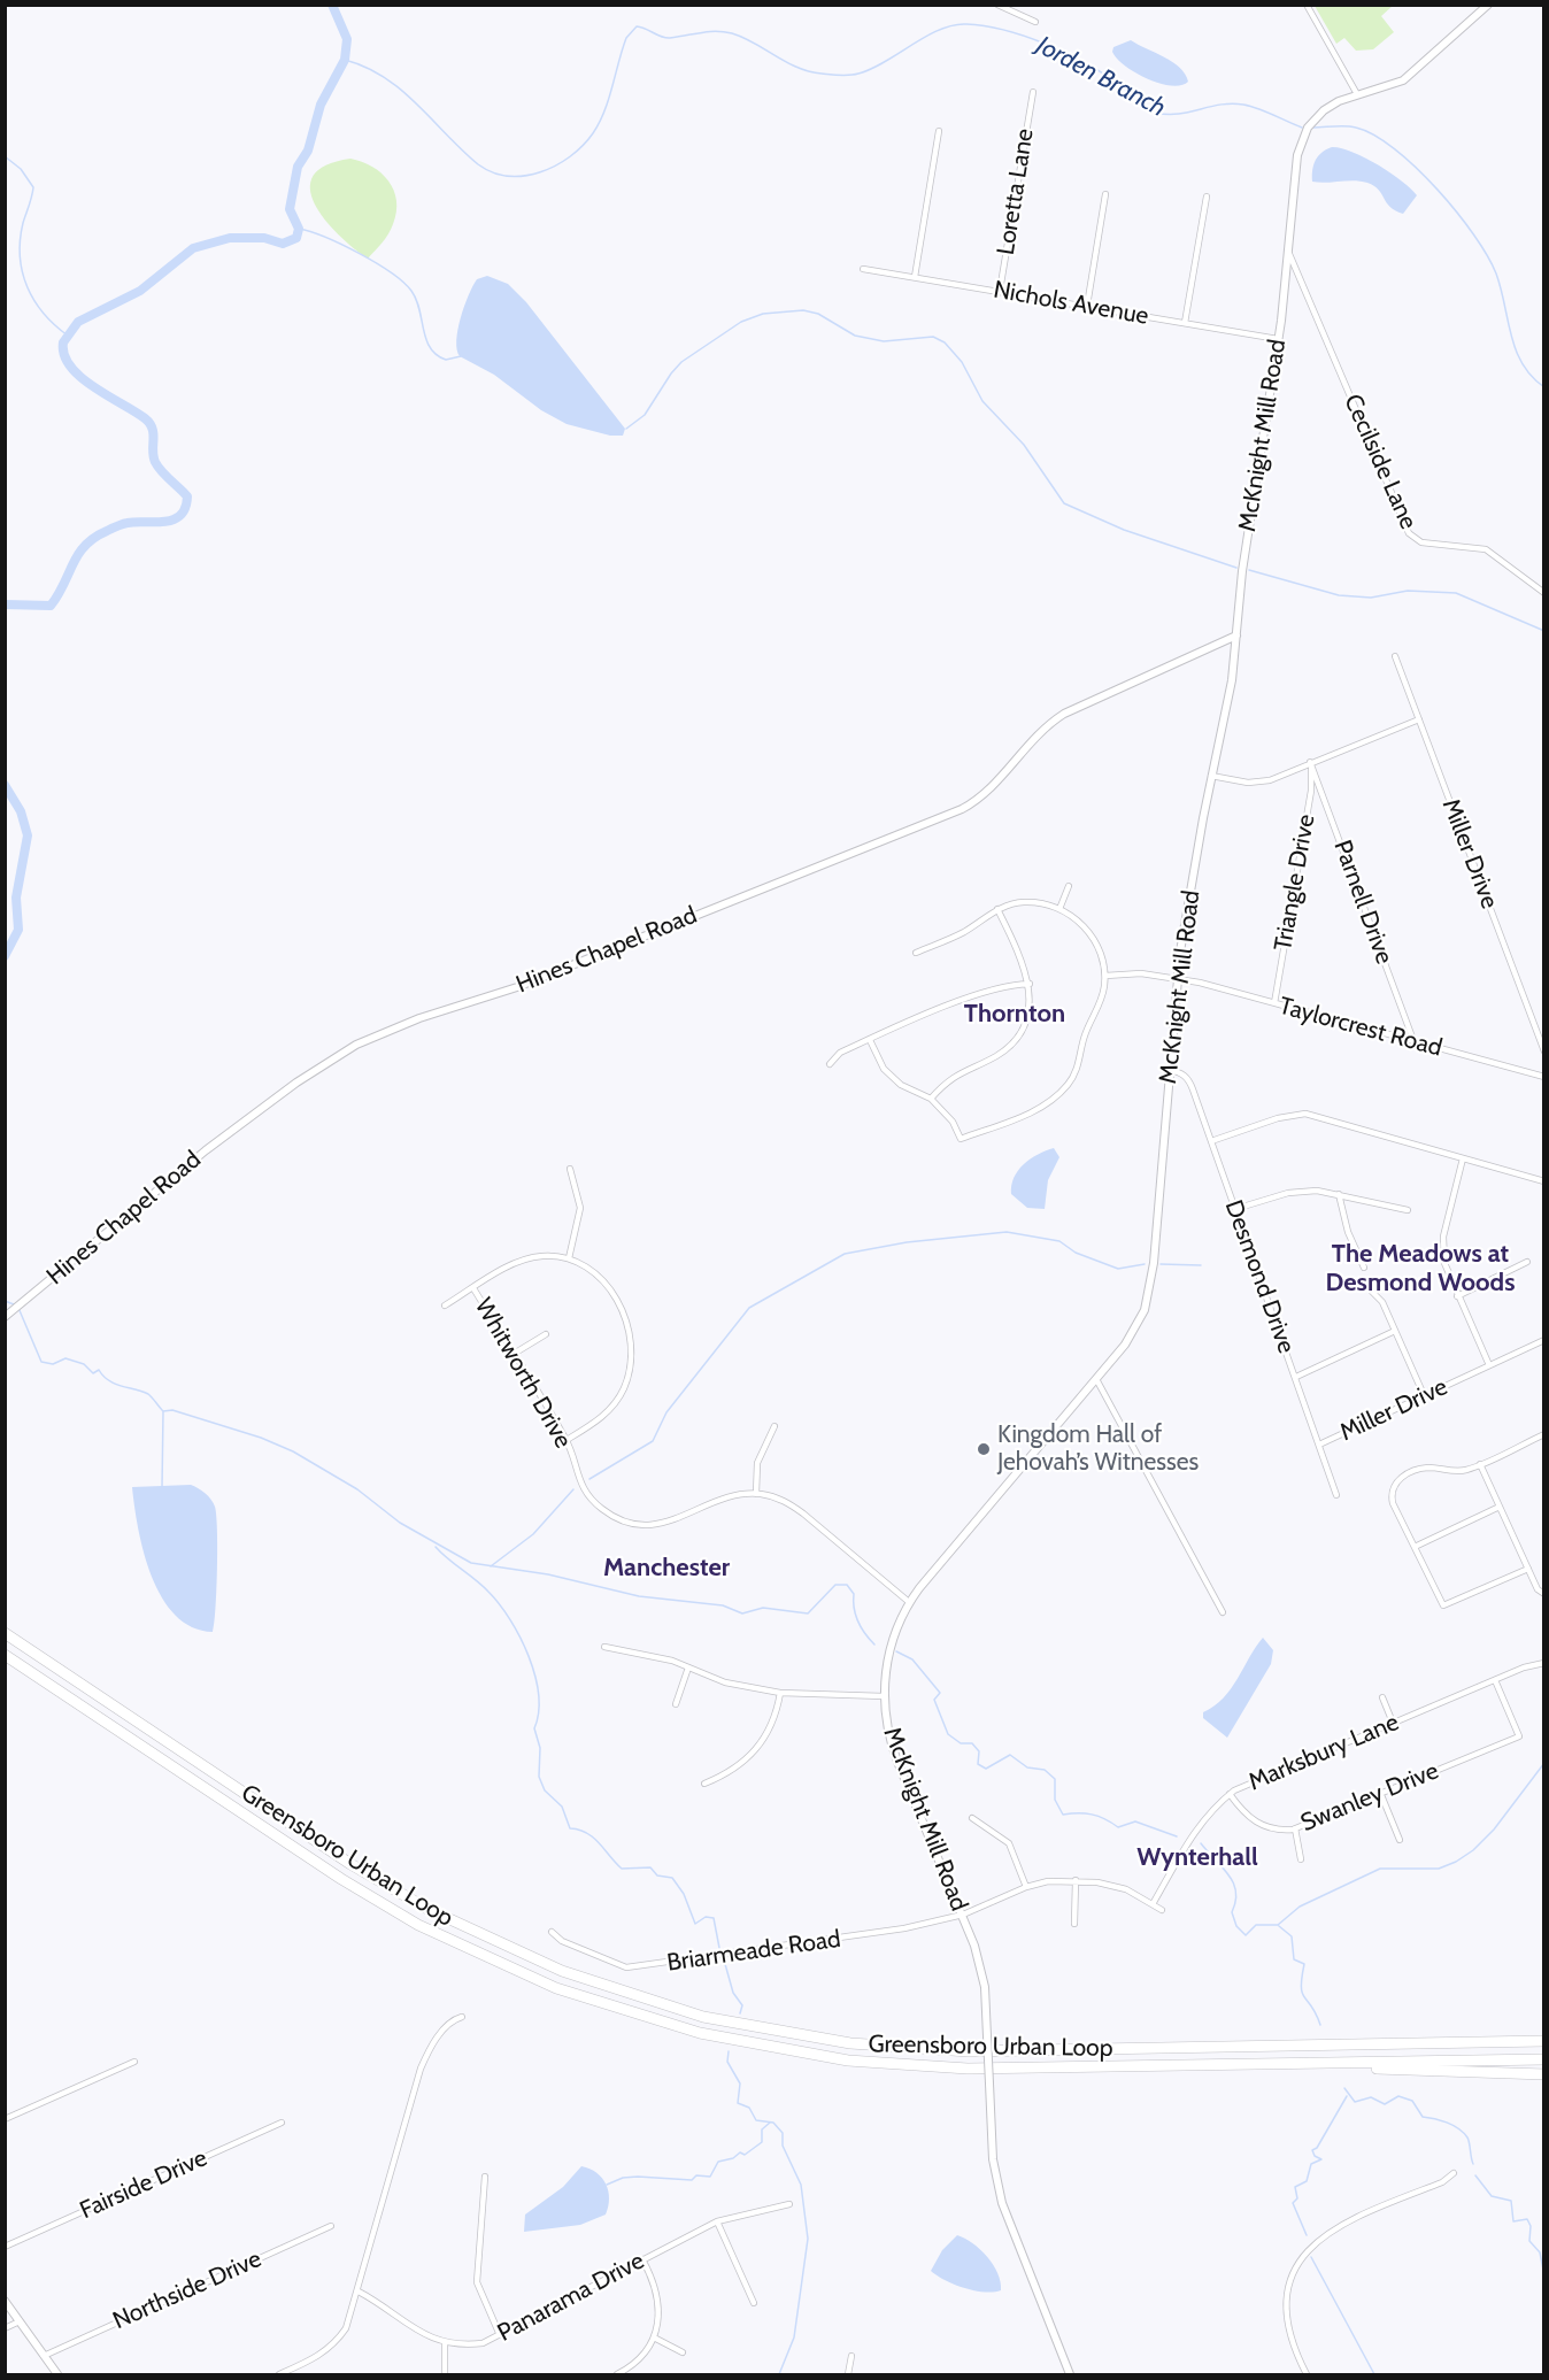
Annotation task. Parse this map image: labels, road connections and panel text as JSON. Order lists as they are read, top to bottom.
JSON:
{
  "streets": {
    "highway": ["Greensboro Urban Loop"],
    "street": [
      "Loretta Lane",
      "Nichols Avenue",
      "McKnight Mill Road",
      "Cecilside Lane",
      "Miller Drive",
      "Triangle Drive",
      "Parnell Drive",
      "Hines Chapel Road",
      "Taylorcrest Road",
      "Desmond Drive",
      "Whitworth Drive",
      "Marksbury Lane",
      "Swanley Drive",
      "Briarmeade Road",
      "Fairside Drive",
      "Northside Drive",
      "Panarama Drive"
    ]
  },
  "crossings": [
    ["Loretta Lane", "Nichols Avenue"],
    ["Nichols Avenue", "McKnight Mill Road"],
    ["McKnight Mill Road", "Cecilside Lane"],
    ["McKnight Mill Road", "Hines Chapel Road"],
    ["McKnight Mill Road", "Taylorcrest Road"],
    ["McKnight Mill Road", "Desmond Drive"],
    ["McKnight Mill Road", "Whitworth Drive"],
    ["McKnight Mill Road", "Briarmeade Road"],
    ["Miller Drive", "Desmond Drive"],
    ["Triangle Drive", "Parnell Drive"],
    ["Triangle Drive", "Taylorcrest Road"],
    ["Parnell Drive", "Taylorcrest Road"],
    ["Marksbury Lane", "Swanley Drive"],
    ["Marksbury Lane", "Briarmeade Road"]
  ],
  "districts": [
    "Thornton",
    "The Meadows at Desmond Woods",
    "Manchester",
    "Wynterhall"
  ],
  "water": ["Jorden Branch"],
  "places": ["Kingdom Hall of Jehovah’s Witnesses"]
}
